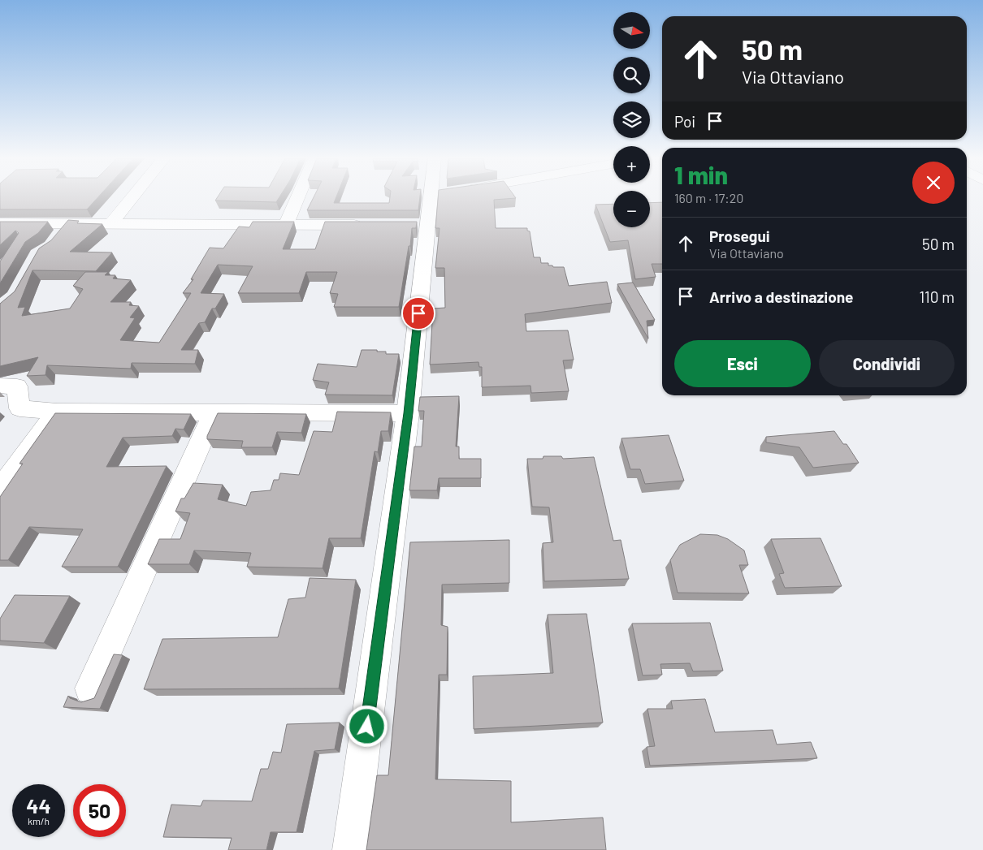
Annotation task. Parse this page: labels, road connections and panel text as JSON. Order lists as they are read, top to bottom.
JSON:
{
  "north": "right",
  "page": {
    "map_buttons": ["+", "−"],
    "turn": ["50 m", "Via Ottaviano"],
    "then": "Poi",
    "heading": ["1 min", "160 m · 17:20"],
    "list": [
      {
        "name": "Prosegui",
        "note": "Via Ottaviano",
        "value": "50 m"
      },
      {
        "name": "Arrivo a destinazione",
        "value": "110 m"
      }
    ],
    "buttons": ["Esci", "Condividi"],
    "speed": "44 km/h",
    "limit": "50"
  }
}
